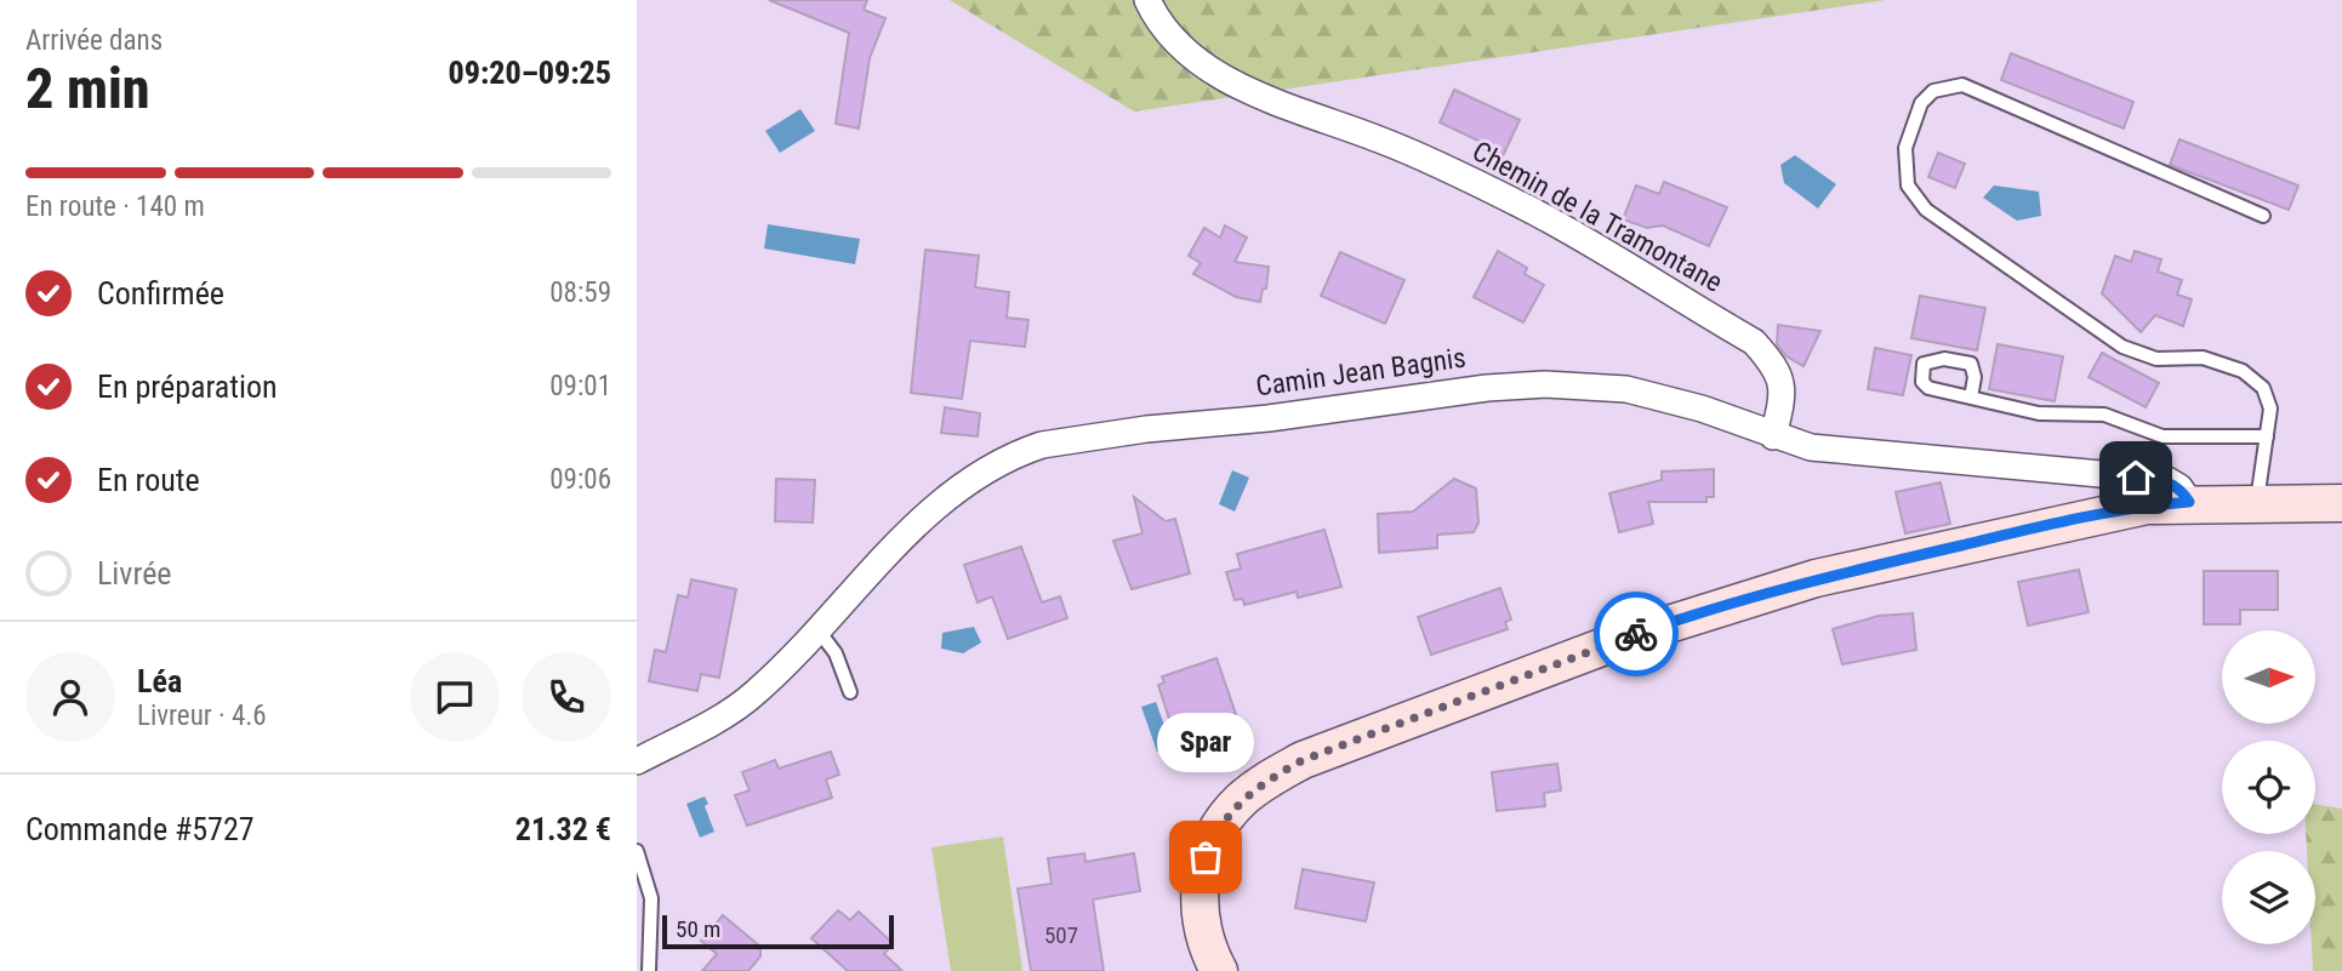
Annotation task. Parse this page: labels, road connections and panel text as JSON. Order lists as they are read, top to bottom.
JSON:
{
  "streets": {
    "street": ["Chemin de la Tramontane", "Camin Jean Bagnis"]
  },
  "crossings": [
    ["Chemin de la Tramontane", "Camin Jean Bagnis"]
  ],
  "places": ["Spar"],
  "house_numbers": ["507"],
  "scale_bar": "50 m",
  "north": "right",
  "page": {
    "heading": ["2 min", "Arrivée dans", "09:20–09:25"],
    "panel": [
      "Léa",
      "Livreur · 4.6",
      "Commande #5727",
      "21.32 €"
    ],
    "bar": "En route · 140 m",
    "list": [
      ["Confirmée", "08:59"],
      ["En préparation", "09:01"],
      ["En route", "09:06"],
      "Livrée"
    ],
    "bubble": "Spar",
    "scale": "50 m"
  }
}
